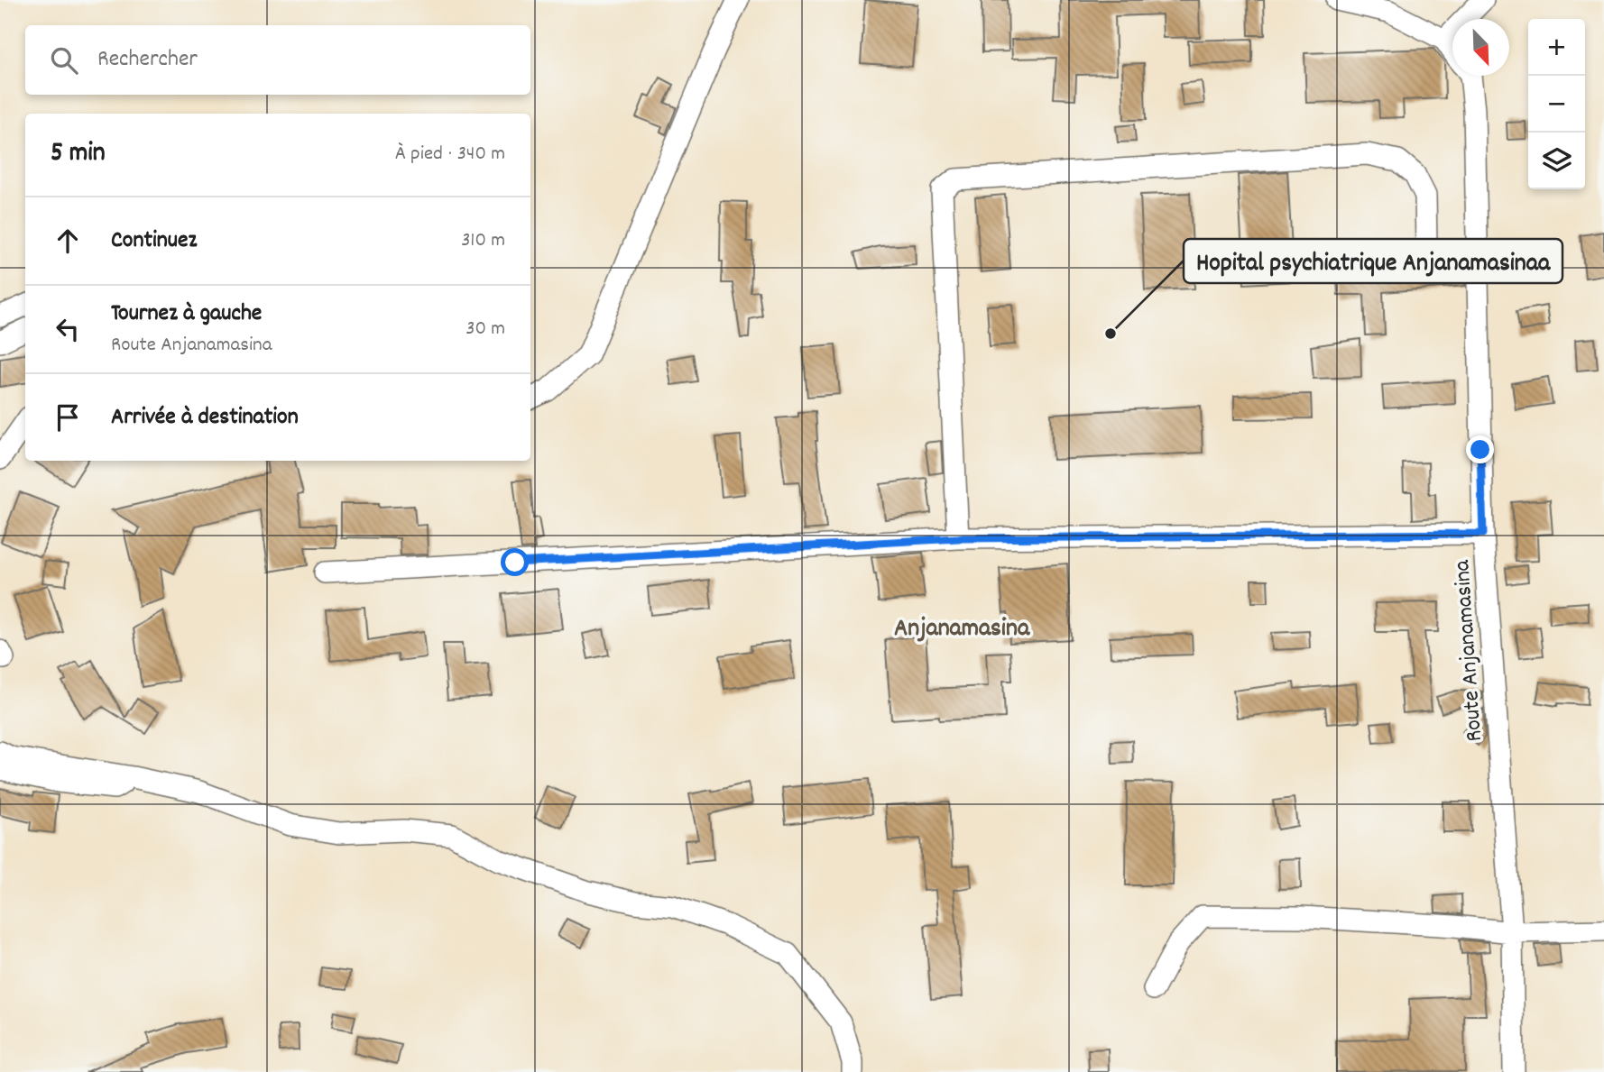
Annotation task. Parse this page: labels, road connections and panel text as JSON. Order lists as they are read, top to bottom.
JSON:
{
  "streets": {
    "street": ["Route Anjanamasina"]
  },
  "districts": ["Anjanamasina"],
  "places": ["Hopital psychiatrique Anjanamasinaa"],
  "north": "bottom right",
  "page": {
    "map_buttons": ["+", "−"],
    "search": "Rechercher",
    "heading": ["5 min", "À pied · 340 m"],
    "list": [
      ["Continuez", "310 m"],
      ["Tournez à gauche", "Route Anjanamasina", "30 m"],
      "Arrivée à destination"
    ]
  }
}
